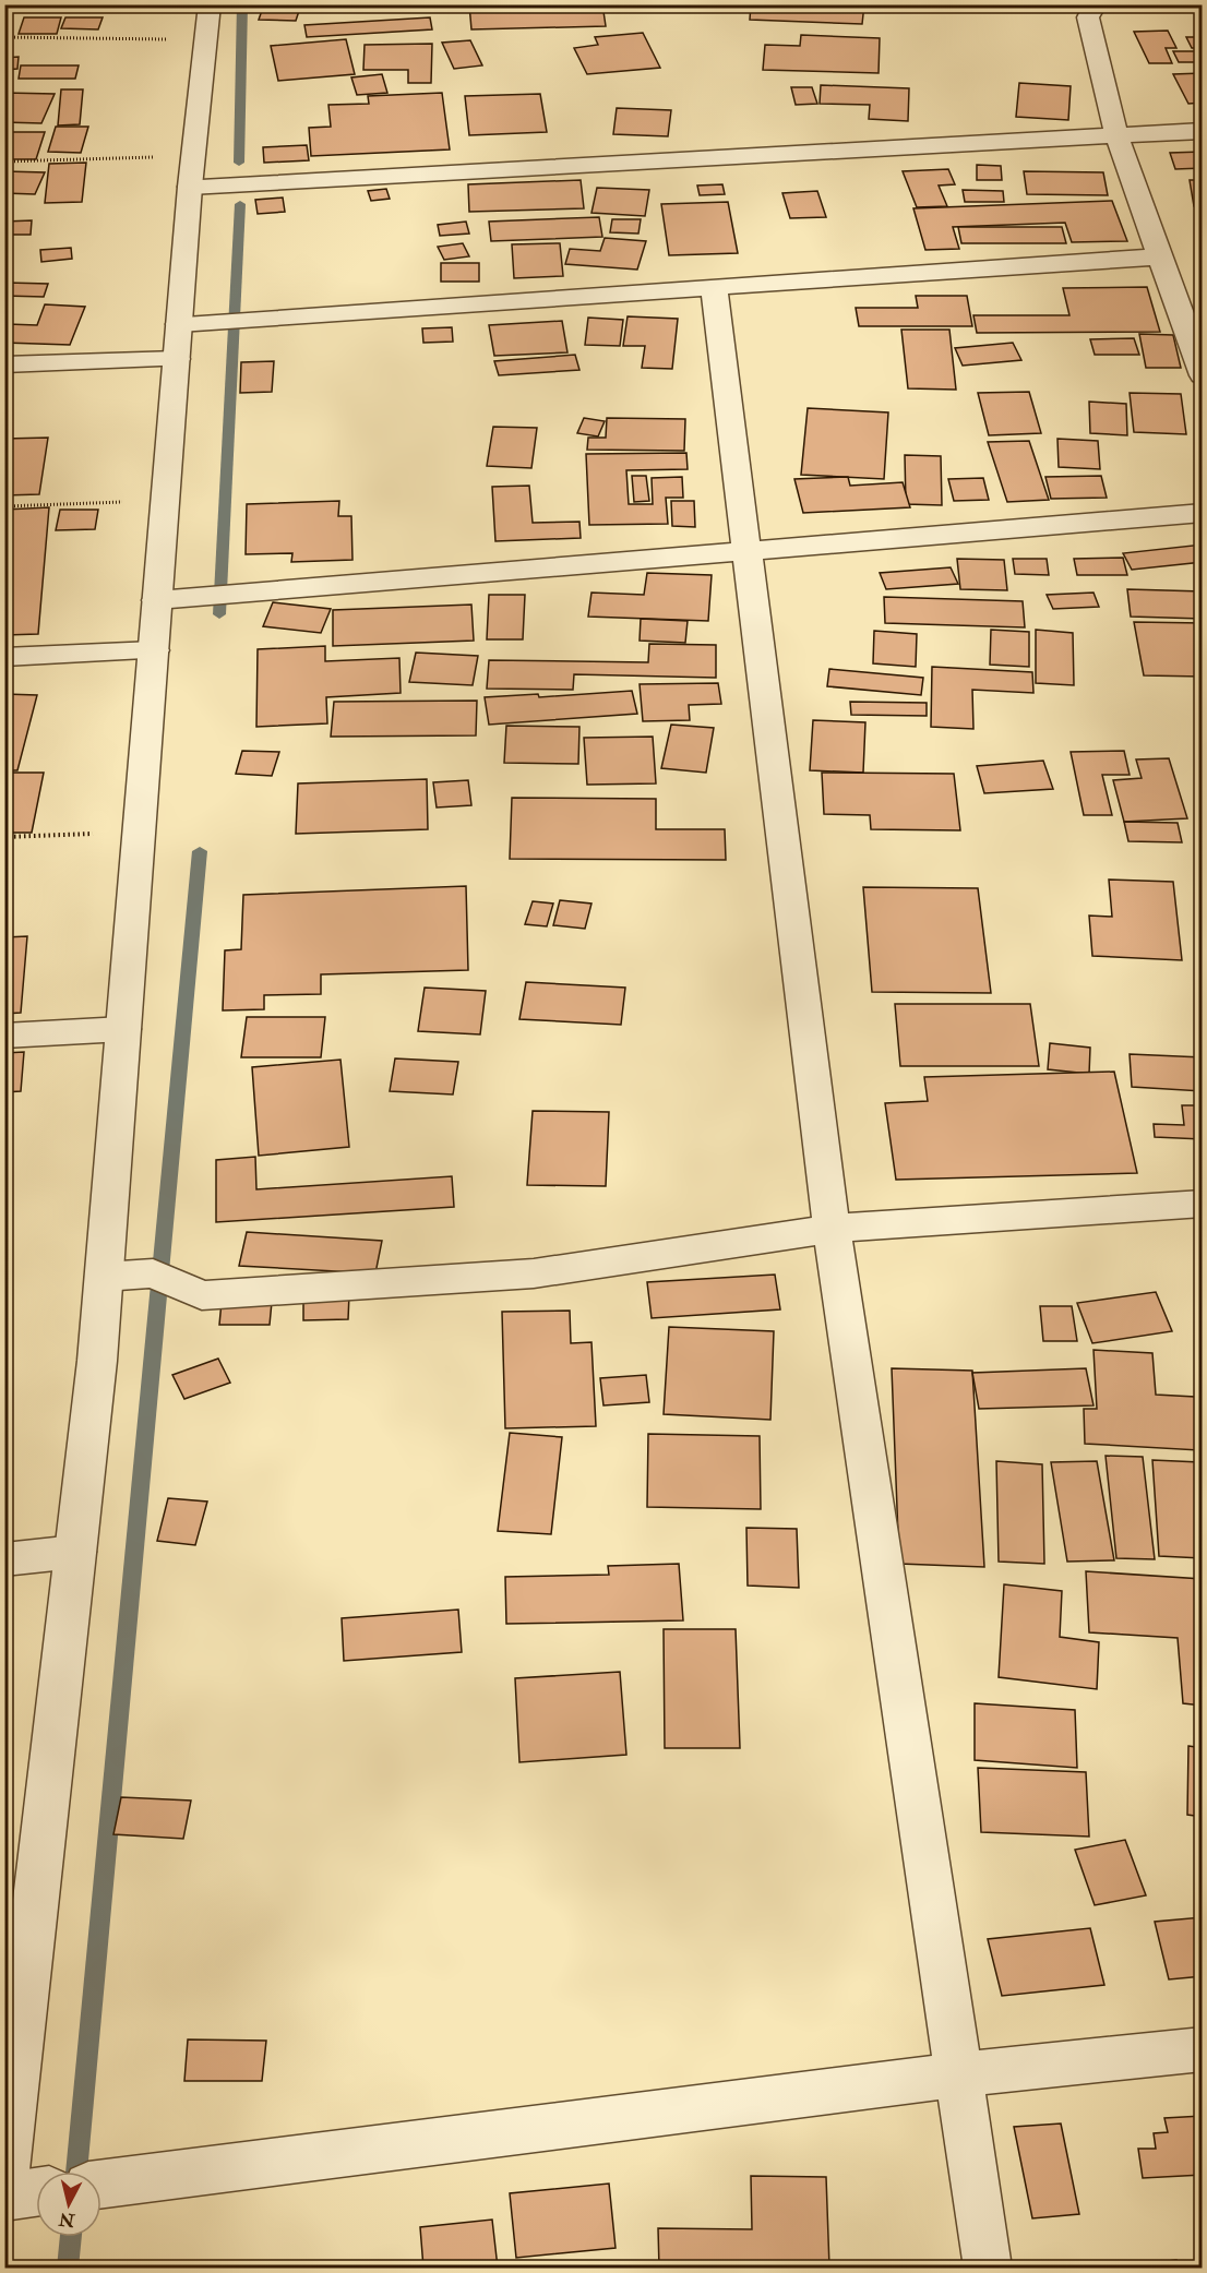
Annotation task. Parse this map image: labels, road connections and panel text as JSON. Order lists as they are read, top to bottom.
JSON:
{
  "north": "bottom"
}
